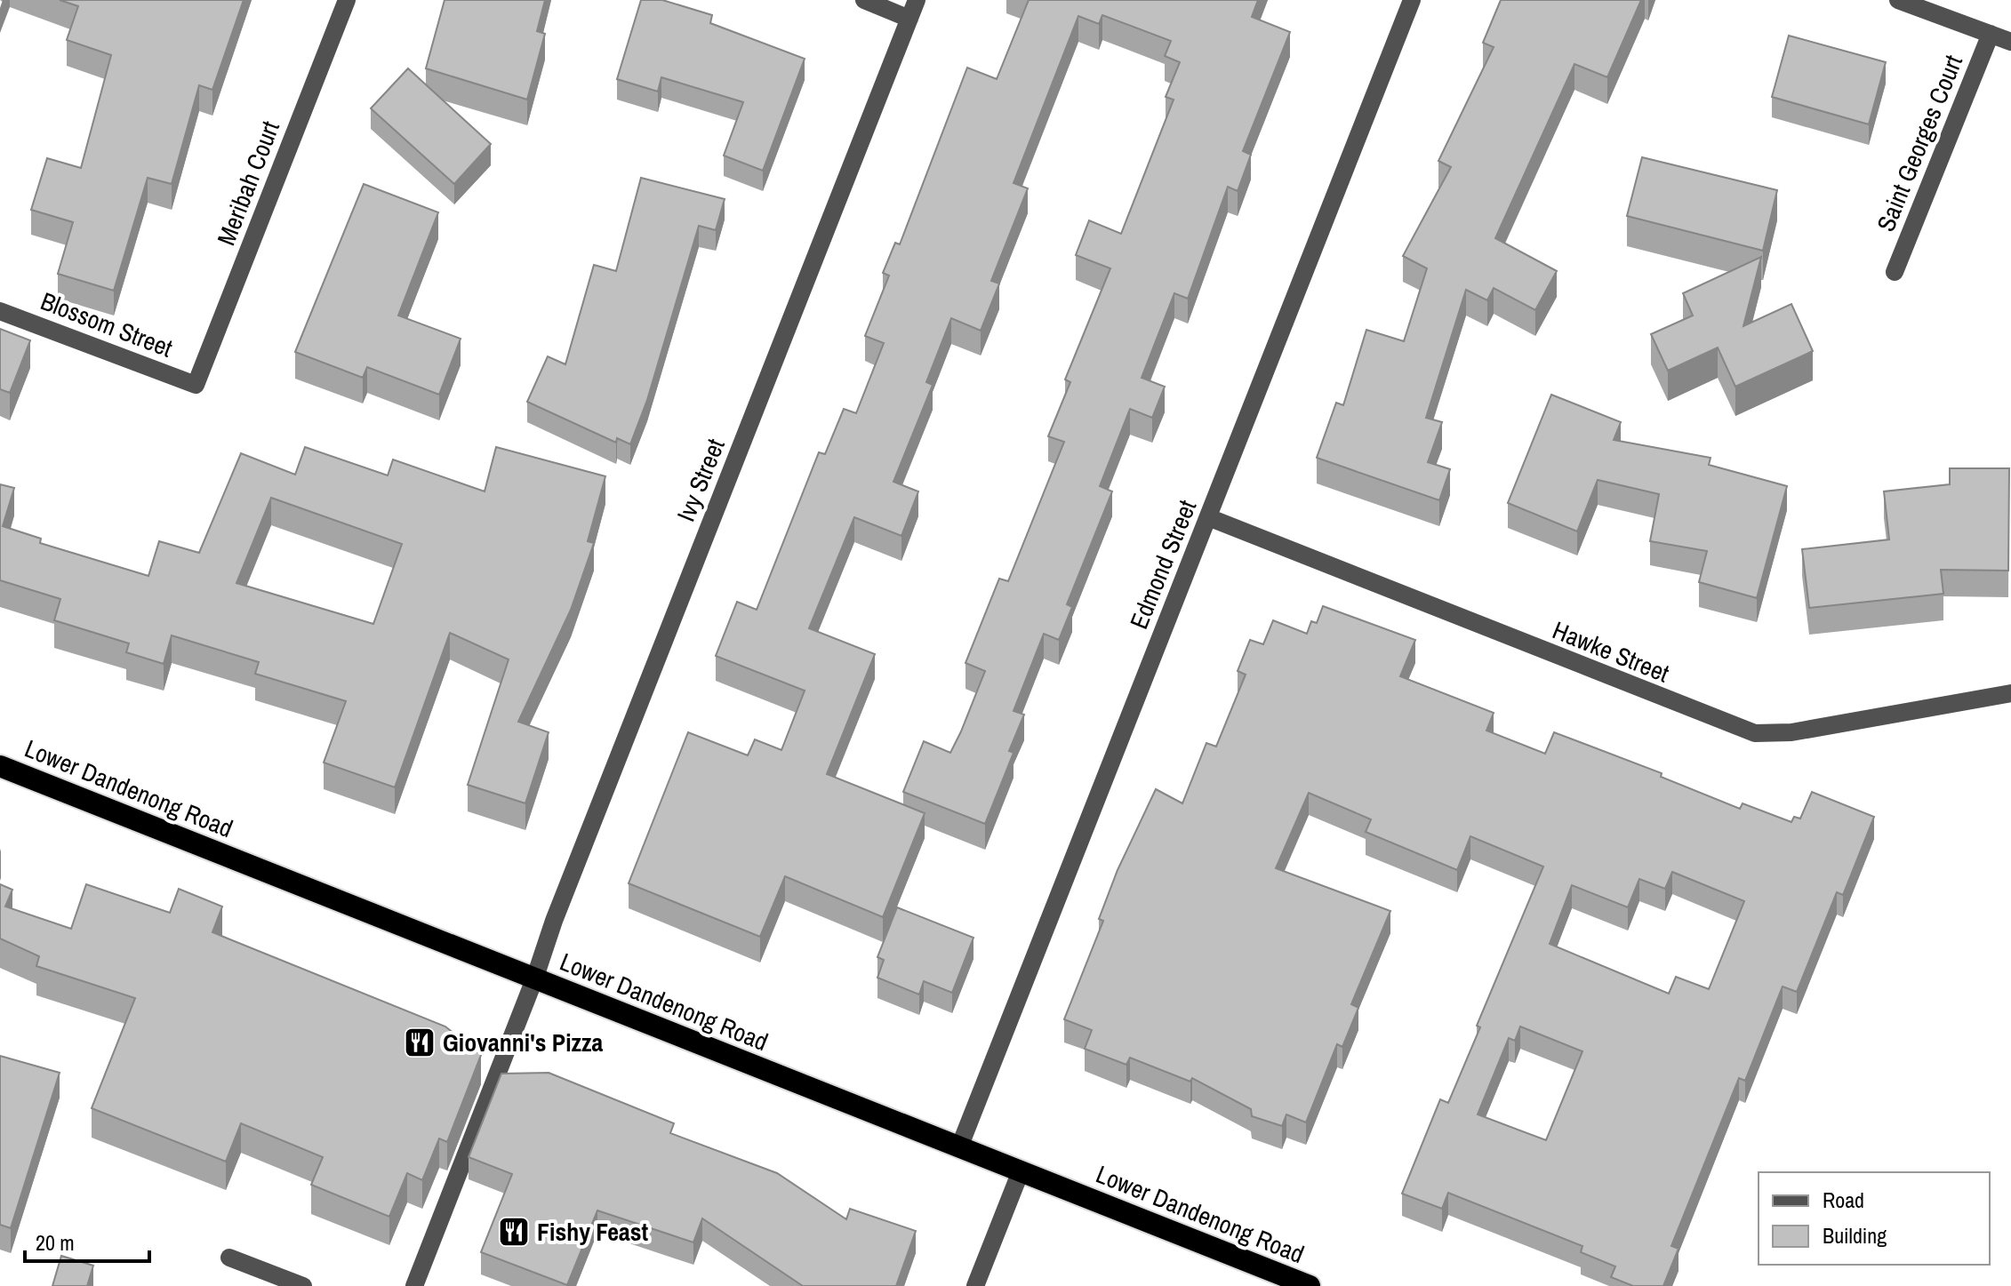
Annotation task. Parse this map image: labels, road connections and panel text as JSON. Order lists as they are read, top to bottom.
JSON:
{
  "streets": {
    "highway": ["Lower Dandenong Road"],
    "street": [
      "Saint Georges Court",
      "Meribah Court",
      "Blossom Street",
      "Ivy Street",
      "Edmond Street",
      "Hawke Street"
    ]
  },
  "crossings": [
    ["Meribah Court", "Blossom Street"],
    ["Ivy Street", "Lower Dandenong Road"],
    ["Edmond Street", "Hawke Street"],
    ["Edmond Street", "Lower Dandenong Road"]
  ],
  "places": {
    "restaurant": ["Giovanni's Pizza", "Fishy Feast"]
  },
  "legend": ["Road", "Building"],
  "scale_bar": "20 m"
}
